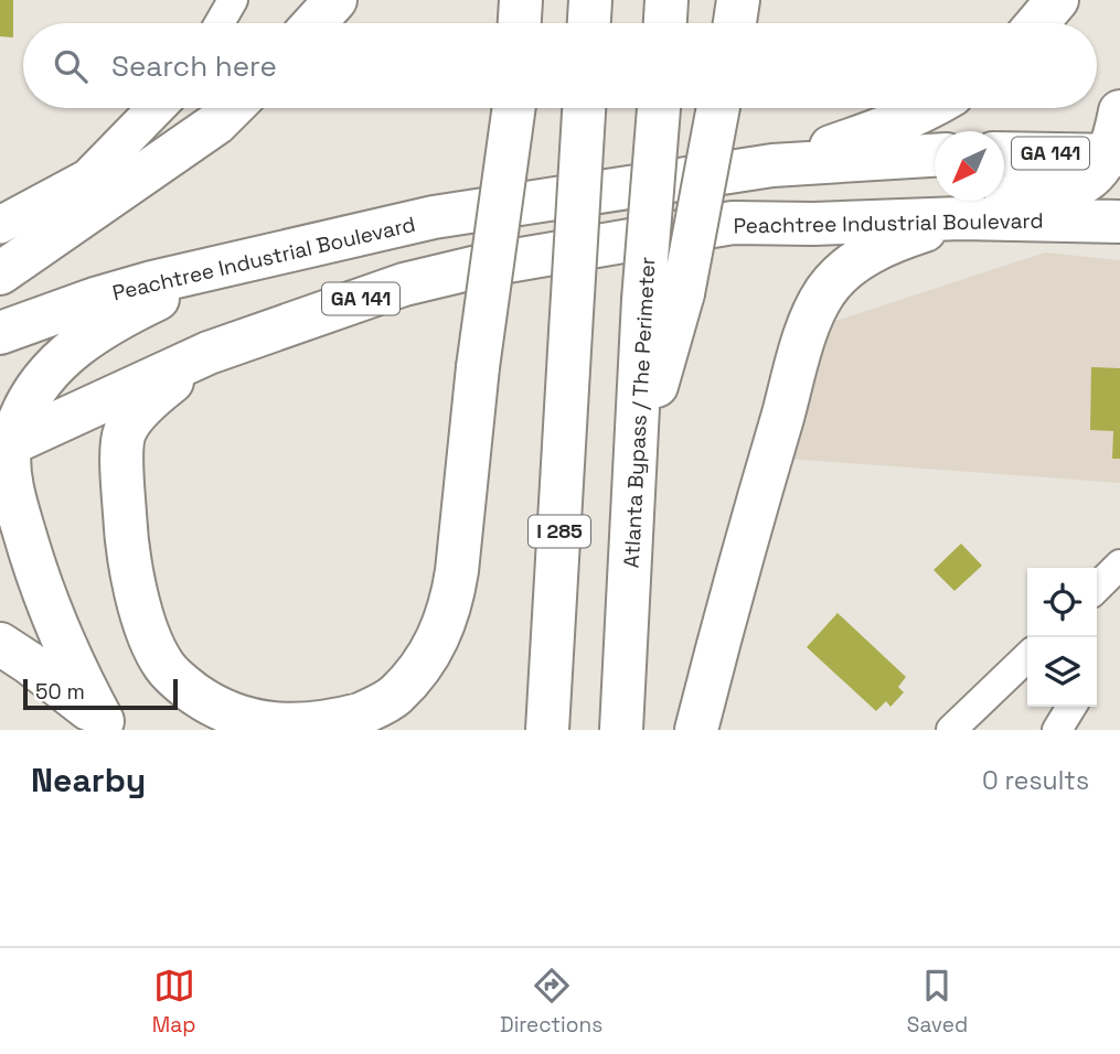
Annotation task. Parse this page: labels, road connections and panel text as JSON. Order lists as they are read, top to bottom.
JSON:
{
  "streets": {
    "highway": [
      "GA 141",
      "Peachtree Industrial Boulevard",
      "Atlanta Bypass / The Perimeter",
      "I 285"
    ]
  },
  "scale_bar": "50 m",
  "north": "bottom left",
  "page": {
    "search": "Search here",
    "scale": "50 m",
    "heading": ["Nearby", "0 results"],
    "nav": ["Map", "Directions", "Saved"]
  }
}
